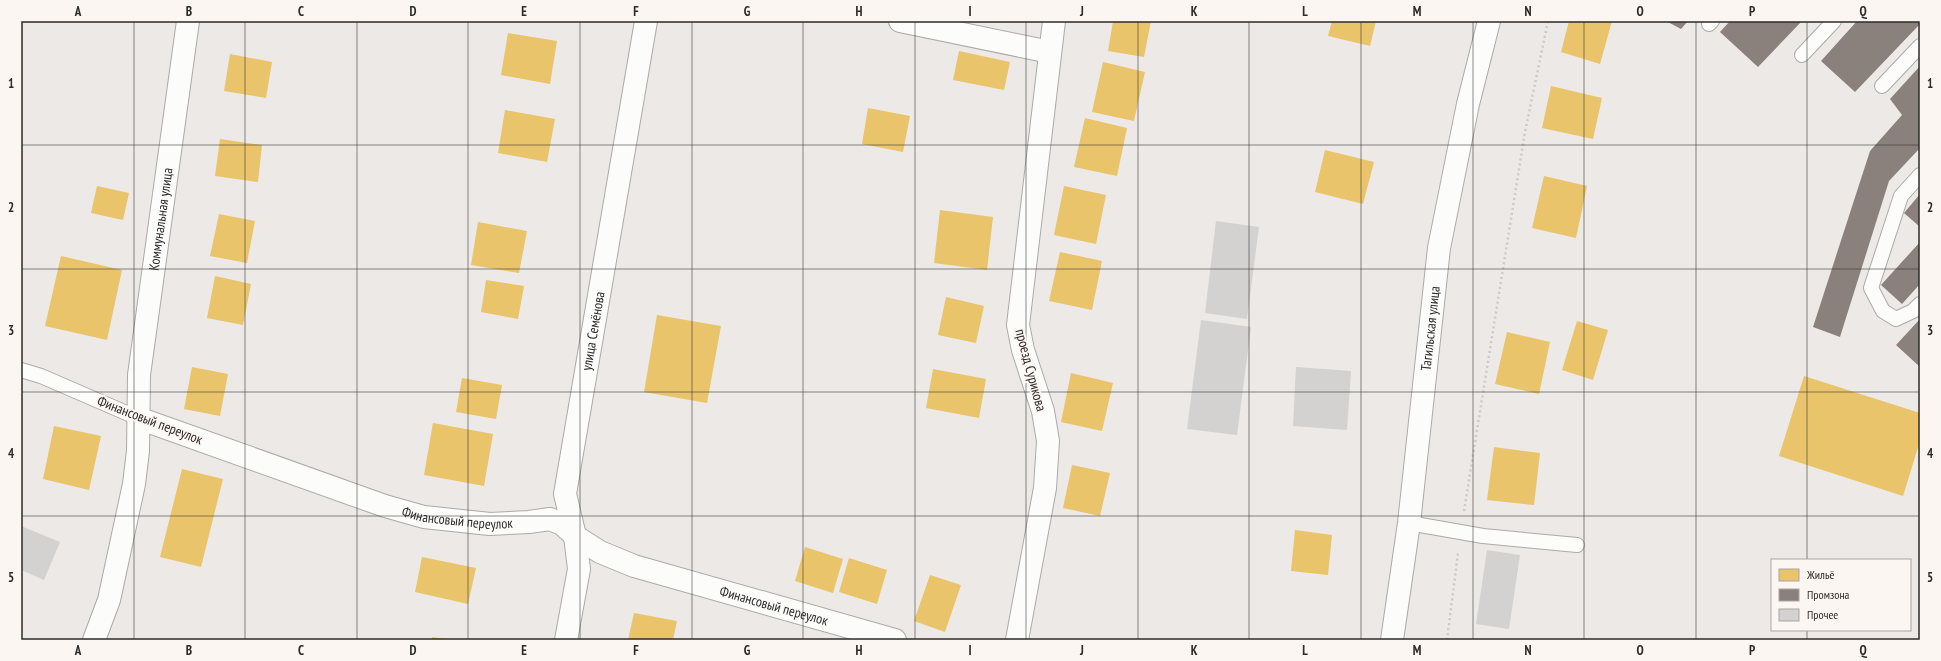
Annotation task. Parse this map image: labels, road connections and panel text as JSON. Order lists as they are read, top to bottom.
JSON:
{
  "streets": {
    "street": [
      "Коммунальная улица",
      "Тагильская улица",
      "улица Семёнова",
      "проезд Сурикова",
      "Финансовый переулок"
    ]
  },
  "crossings": [
    ["Коммунальная улица", "Финансовый переулок"],
    ["улица Семёнова", "Финансовый переулок"]
  ],
  "legend": ["Жильё", "Промзона", "Прочее"],
  "grid": {
    "columns": [
      "A",
      "B",
      "C",
      "D",
      "E",
      "F",
      "G",
      "H",
      "I",
      "J",
      "K",
      "L",
      "M",
      "N",
      "O",
      "P",
      "Q"
    ],
    "rows": [
      "1",
      "2",
      "3",
      "4",
      "5"
    ]
  }
}
